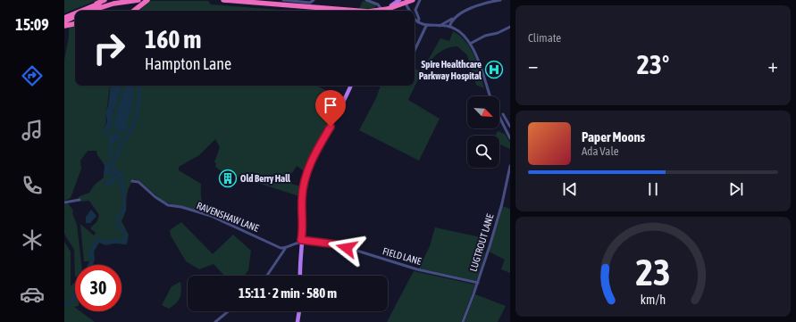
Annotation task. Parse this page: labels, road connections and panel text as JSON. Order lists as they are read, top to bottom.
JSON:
{
  "streets": {
    "street": ["RAVENSHAW LANE", "LUGTROUT LANE", "FIELD LANE"]
  },
  "crossings": [
    ["LUGTROUT LANE", "FIELD LANE"]
  ],
  "places": {
    "hospital": ["Spire Healthcare Parkway Hospital"],
    "building": ["Old Berry Hall"]
  },
  "north": "bottom right",
  "page": {
    "tabs": "15:09",
    "tile": "Climate",
    "turn": ["160 m", "Hampton Lane"],
    "heat": ["−", "23°", "+"],
    "song": ["Paper Moons", "Ada Vale"],
    "limit": "30",
    "trip": "15:11 · 2 min · 580 m",
    "gauge": ["23", "km/h"]
  }
}
